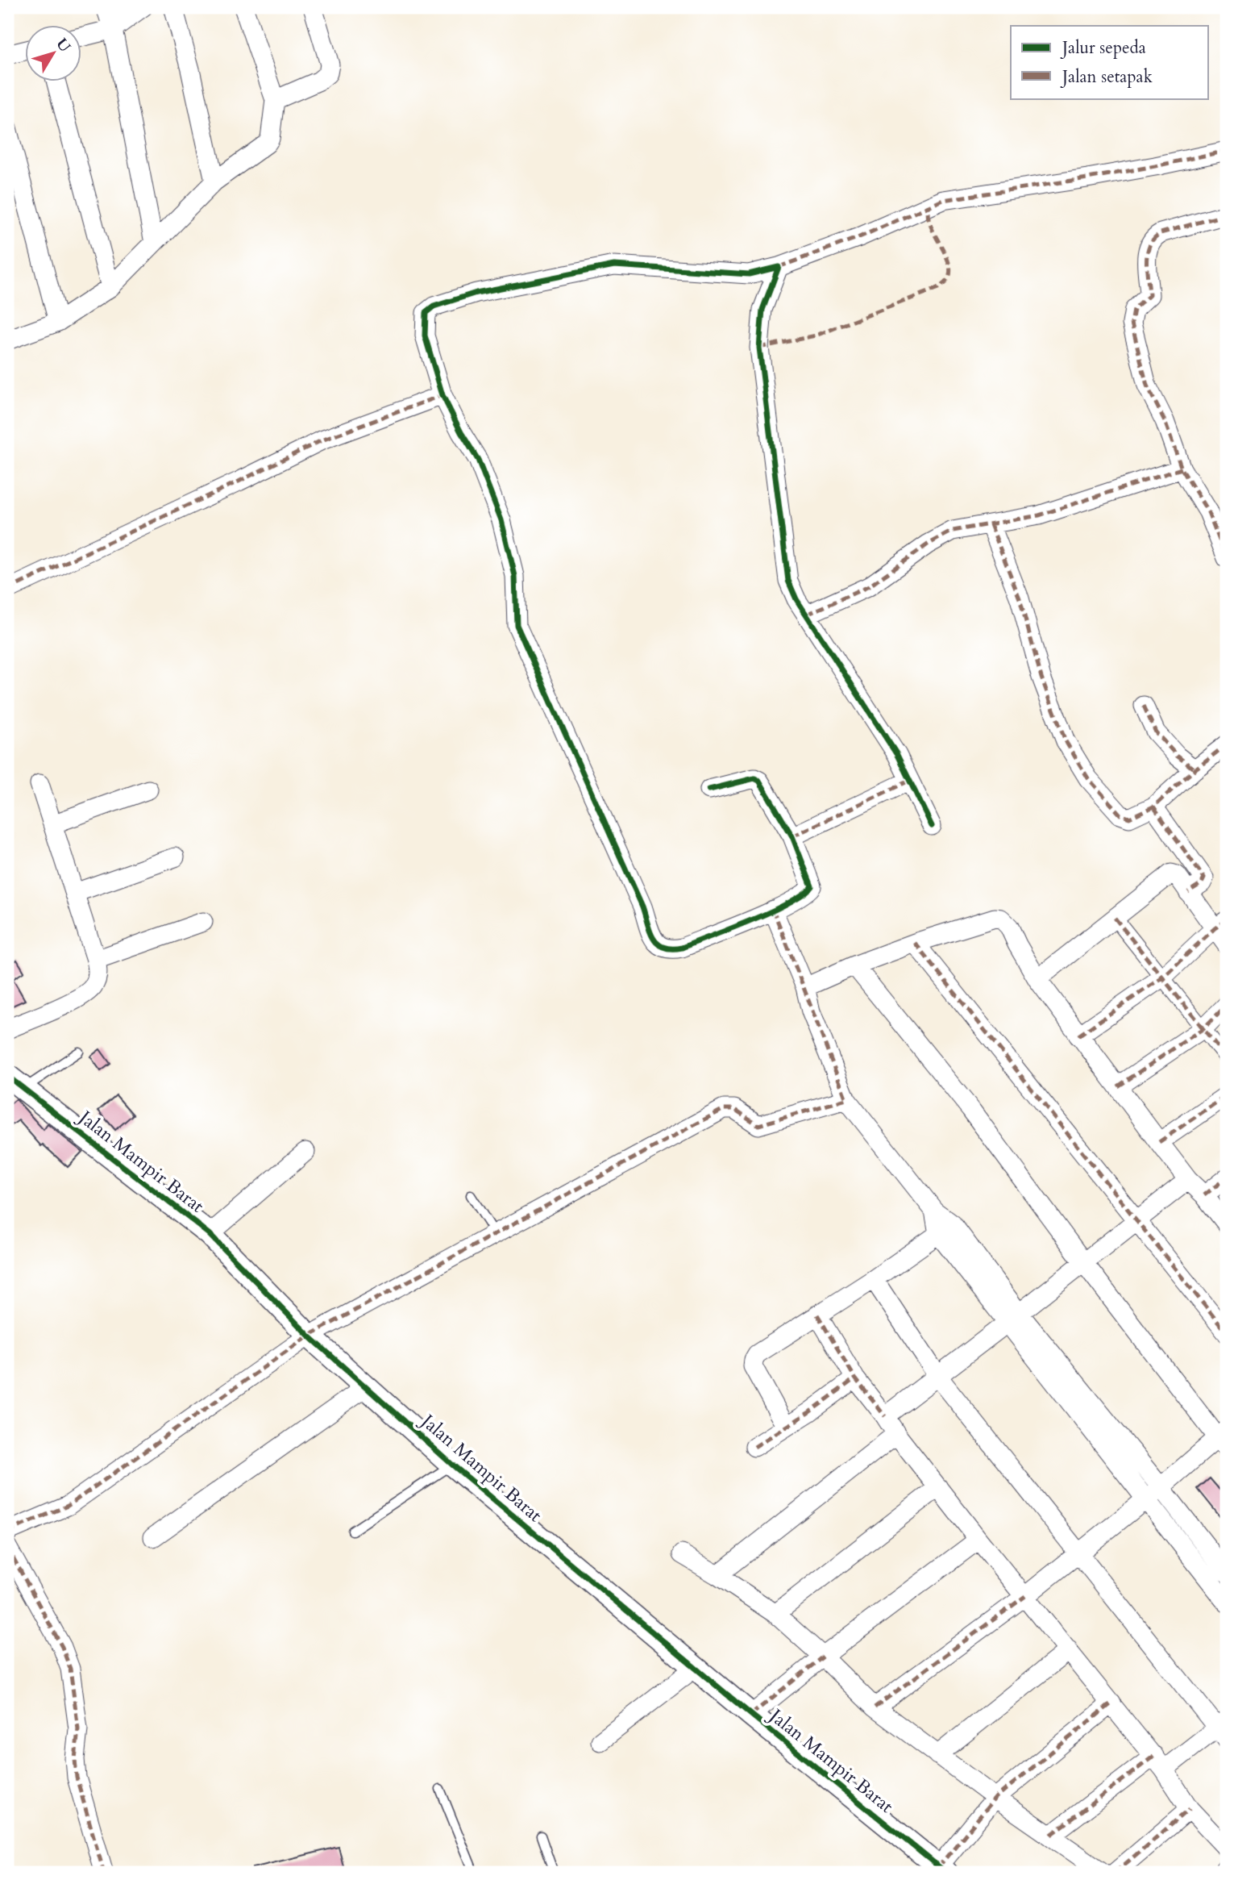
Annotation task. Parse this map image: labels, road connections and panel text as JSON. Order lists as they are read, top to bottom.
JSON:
{
  "streets": {
    "street": ["Jalan Mampir Barat"]
  },
  "legend": ["Jalur sepeda", "Jalan setapak"],
  "north": "top right"
}
